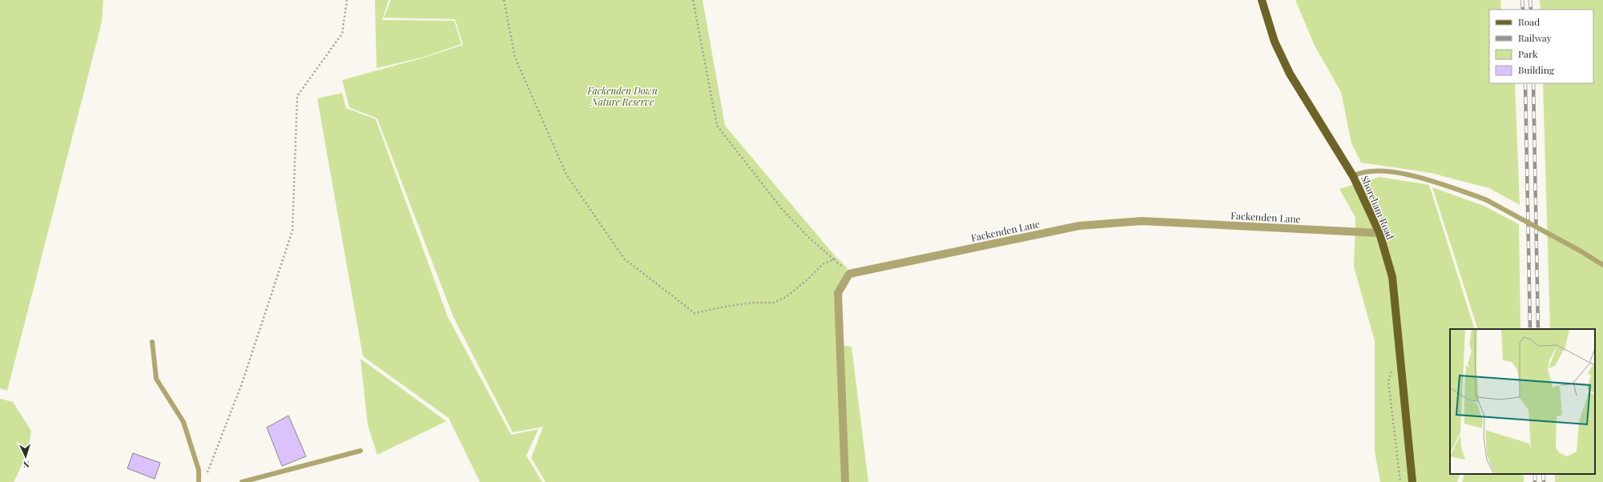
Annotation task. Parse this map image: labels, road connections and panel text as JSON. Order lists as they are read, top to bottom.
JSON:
{
  "streets": {
    "main road": ["Shoreham Road"],
    "street": ["Fackenden Lane"]
  },
  "crossings": [
    ["Shoreham Road", "Fackenden Lane"]
  ],
  "parks": ["Fackenden Down Nature Reserve"],
  "legend": [
    "Road",
    "Railway",
    "Park",
    "Building"
  ],
  "north": "bottom"
}
